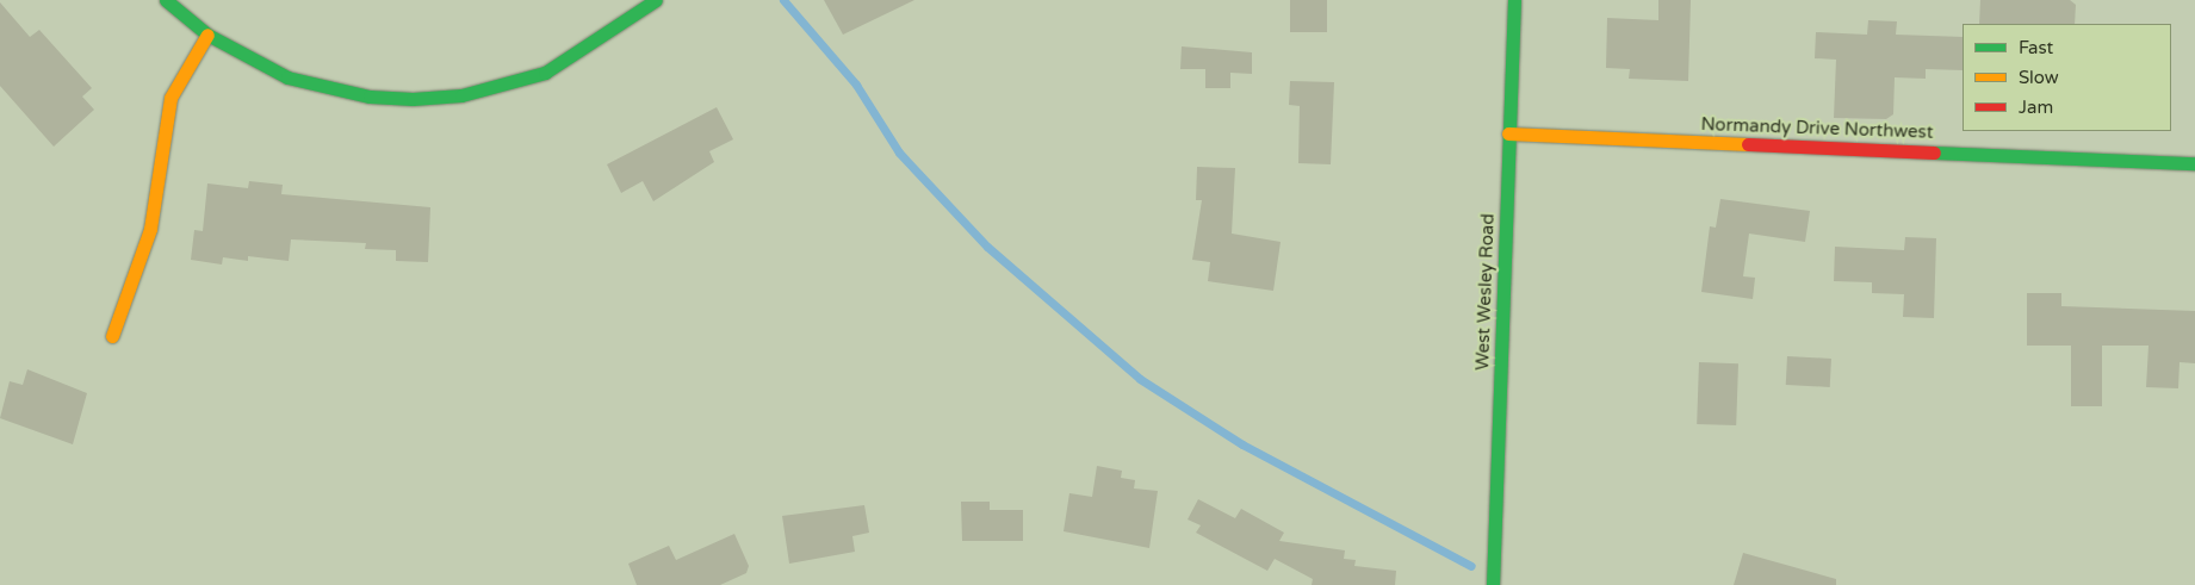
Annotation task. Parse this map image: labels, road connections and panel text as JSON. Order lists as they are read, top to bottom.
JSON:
{
  "streets": {
    "street": ["Normandy Drive Northwest", "West Wesley Road"]
  },
  "crossings": [
    ["Normandy Drive Northwest", "West Wesley Road"]
  ],
  "legend": ["Fast", "Slow", "Jam"]
}
